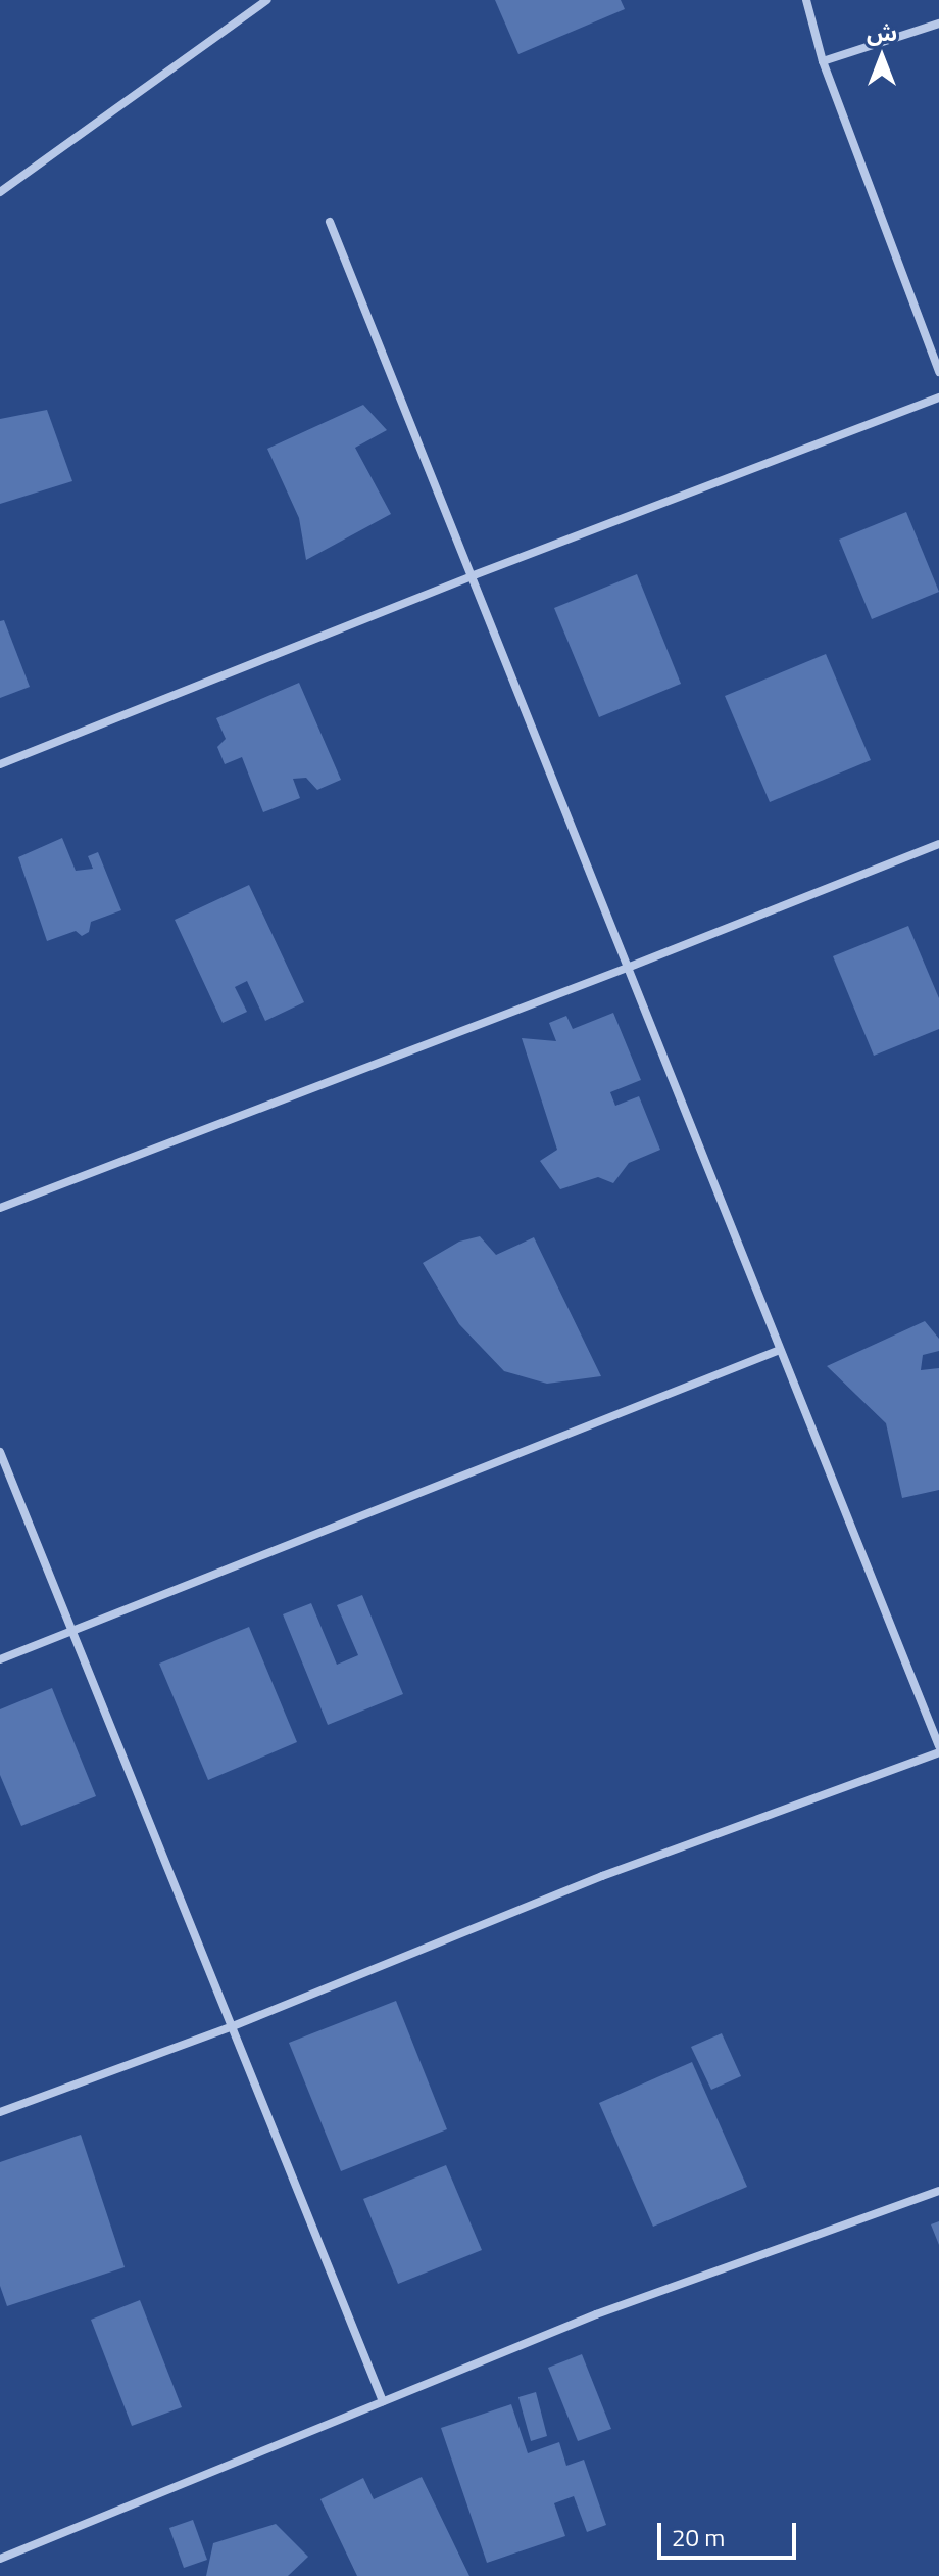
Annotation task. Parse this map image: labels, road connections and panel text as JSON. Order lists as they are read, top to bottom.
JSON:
{
  "scale_bar": "20 m",
  "north": "top"
}
